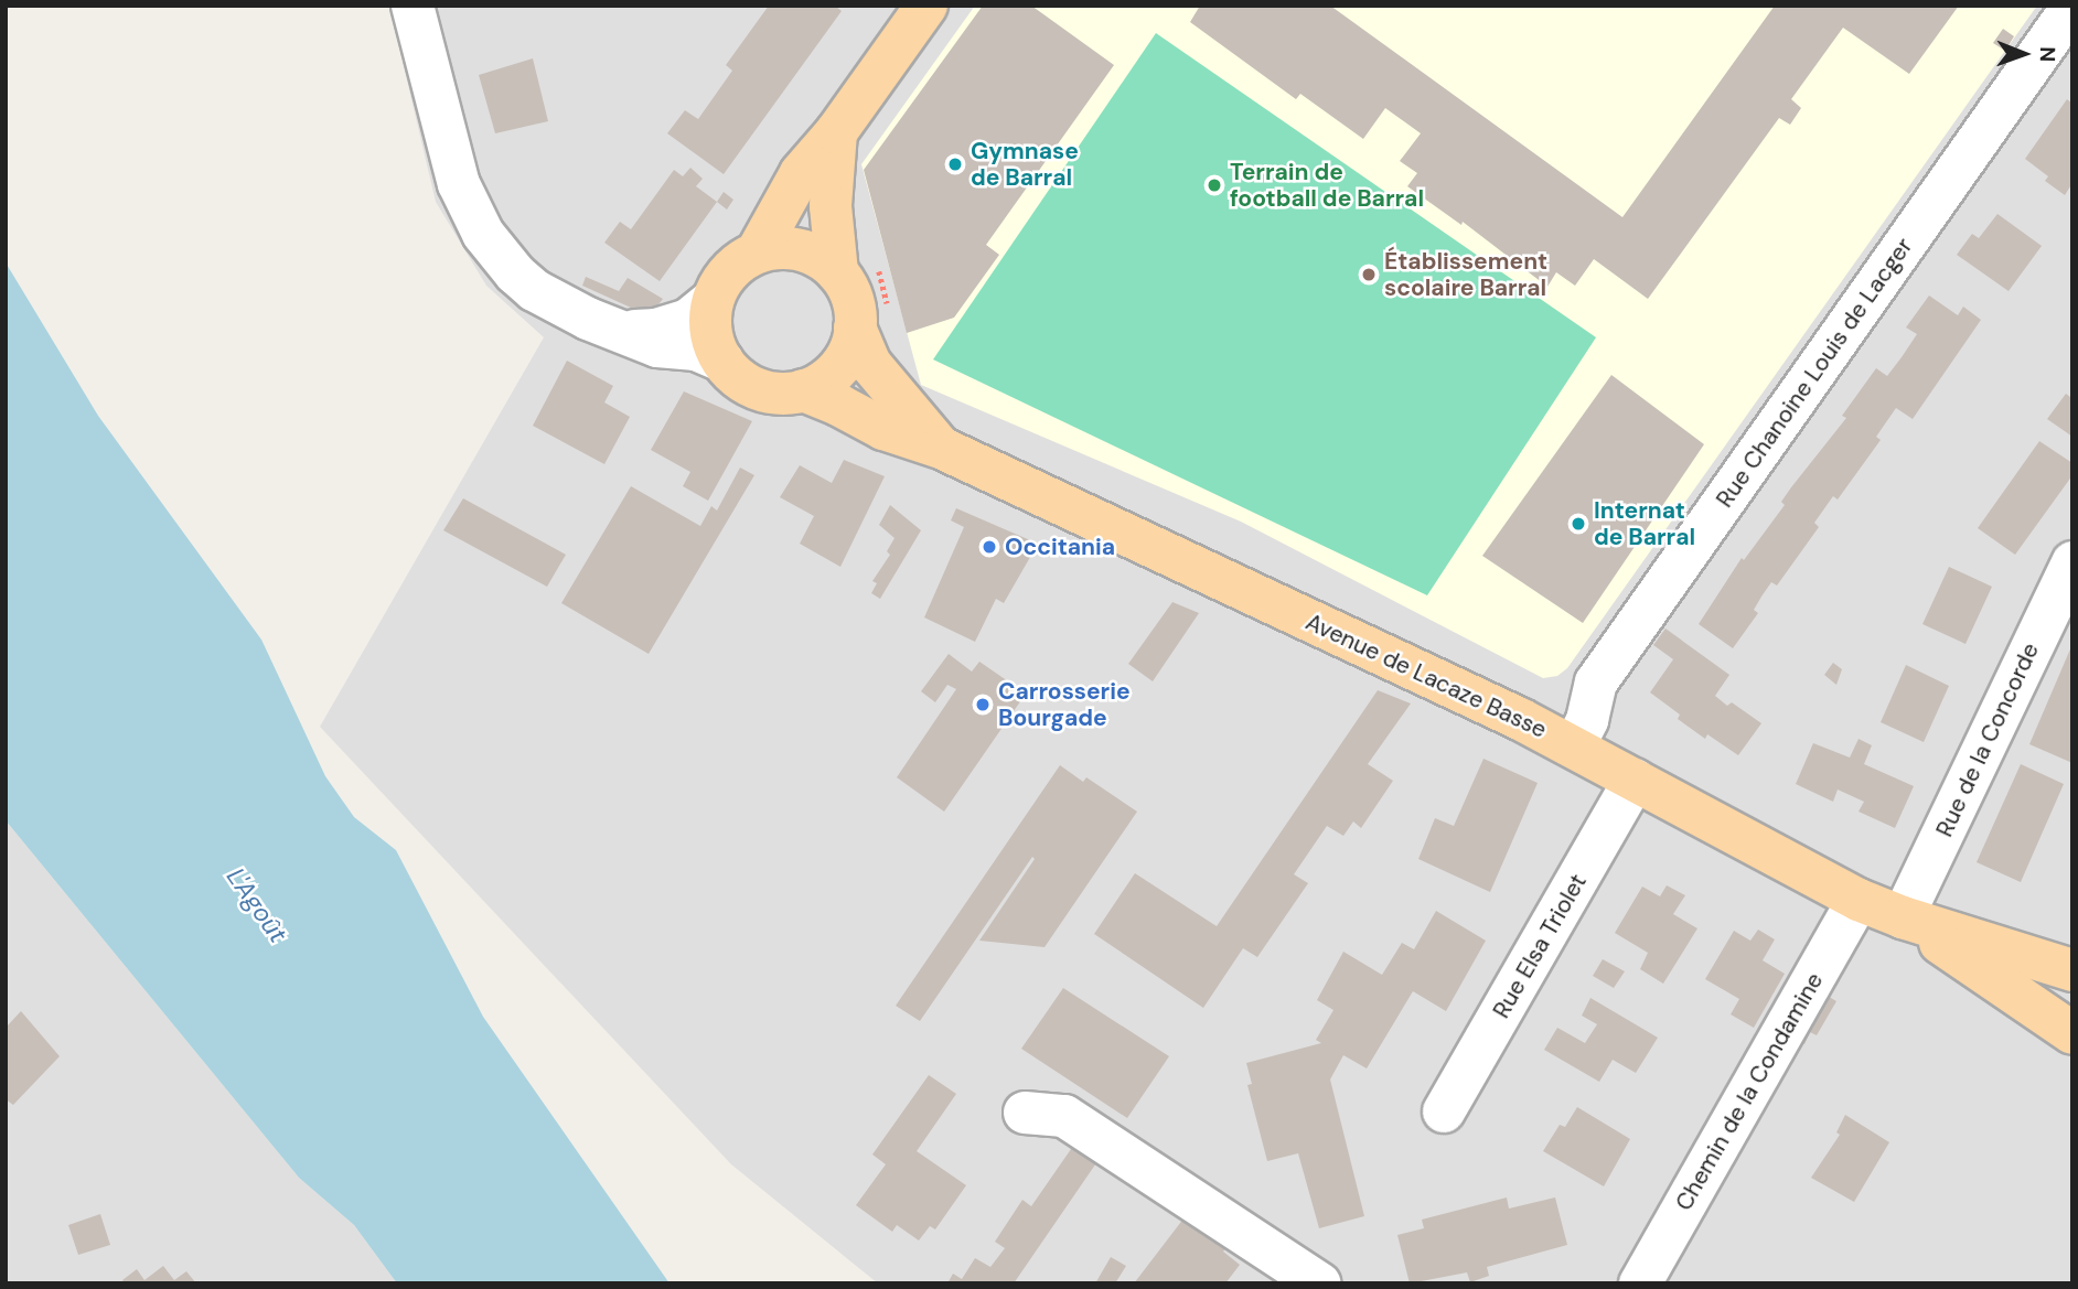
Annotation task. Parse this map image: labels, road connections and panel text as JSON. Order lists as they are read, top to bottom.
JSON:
{
  "streets": {
    "main road": ["Avenue de Lacaze Basse"],
    "street": [
      "Rue Chanoine Louis de Lacger",
      "Rue de la Concorde",
      "Rue Elsa Triolet",
      "Chemin de la Condamine"
    ]
  },
  "crossings": [
    ["Rue Chanoine Louis de Lacger", "Avenue de Lacaze Basse"],
    ["Avenue de Lacaze Basse", "Rue de la Concorde"],
    ["Avenue de Lacaze Basse", "Rue Elsa Triolet"],
    ["Avenue de Lacaze Basse", "Chemin de la Condamine"]
  ],
  "water": ["L'Agoût"],
  "places": [
    "Gymnase de Barral",
    "Terrain de football de Barral",
    "Établissement scolaire Barral",
    "Internat de Barral",
    "Occitania",
    "Carrosserie Bourgade"
  ],
  "north": "right"
}
